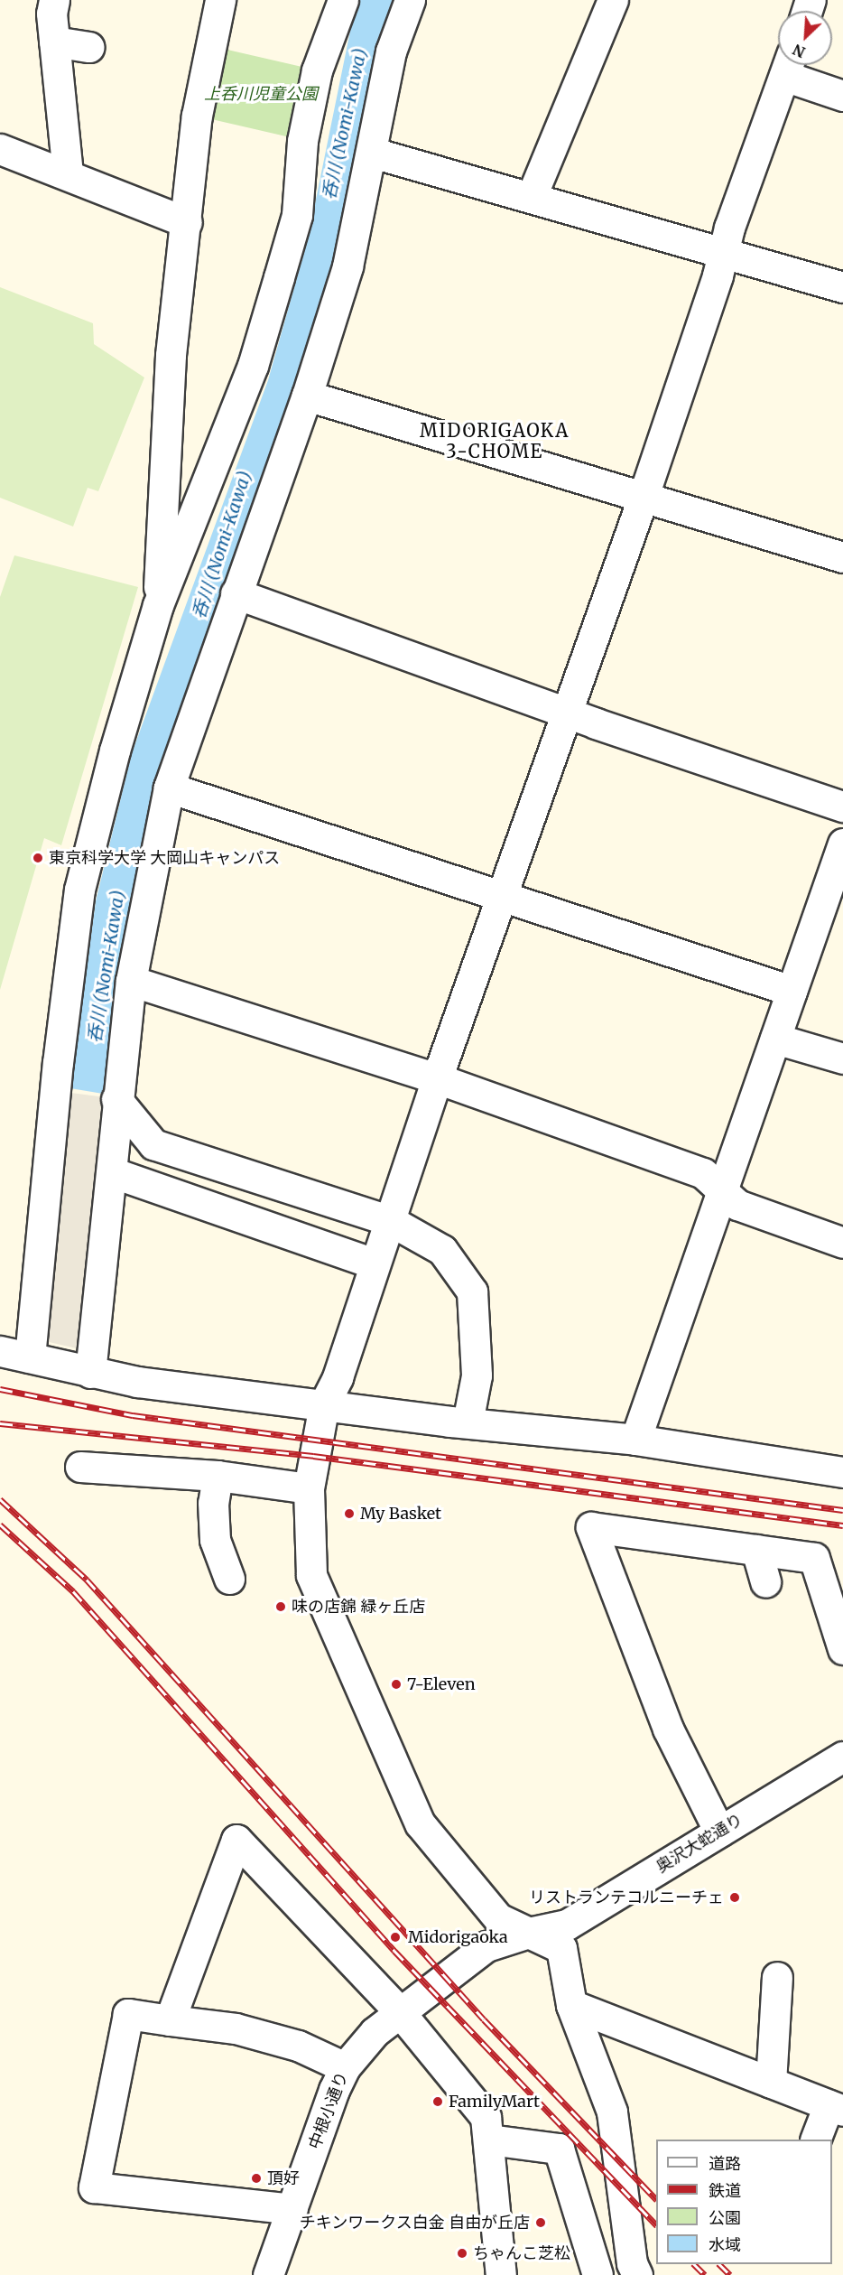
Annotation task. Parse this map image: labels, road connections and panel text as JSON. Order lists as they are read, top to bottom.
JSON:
{
  "streets": {
    "street": ["奥沢大蛇通り", "中根小通り"]
  },
  "crossings": [
    ["奥沢大蛇通り", "中根小通り"]
  ],
  "districts": ["MIDORIGAOKA 3-CHOME"],
  "water": ["呑川 (Nomi-Kawa)"],
  "parks": ["上呑川児童公園"],
  "places": [
    "東京科学大学 大岡山キャンパス",
    "My Basket",
    "味の店錦 緑ヶ丘店",
    "7-Eleven",
    "リストランテコルニーチェ",
    "Midorigaoka",
    "FamilyMart",
    "頂好",
    "チキンワークス白金 自由が丘店",
    "ちゃんこ芝松"
  ],
  "legend": [
    "道路",
    "鉄道",
    "公園",
    "水域"
  ],
  "north": "bottom left"
}
